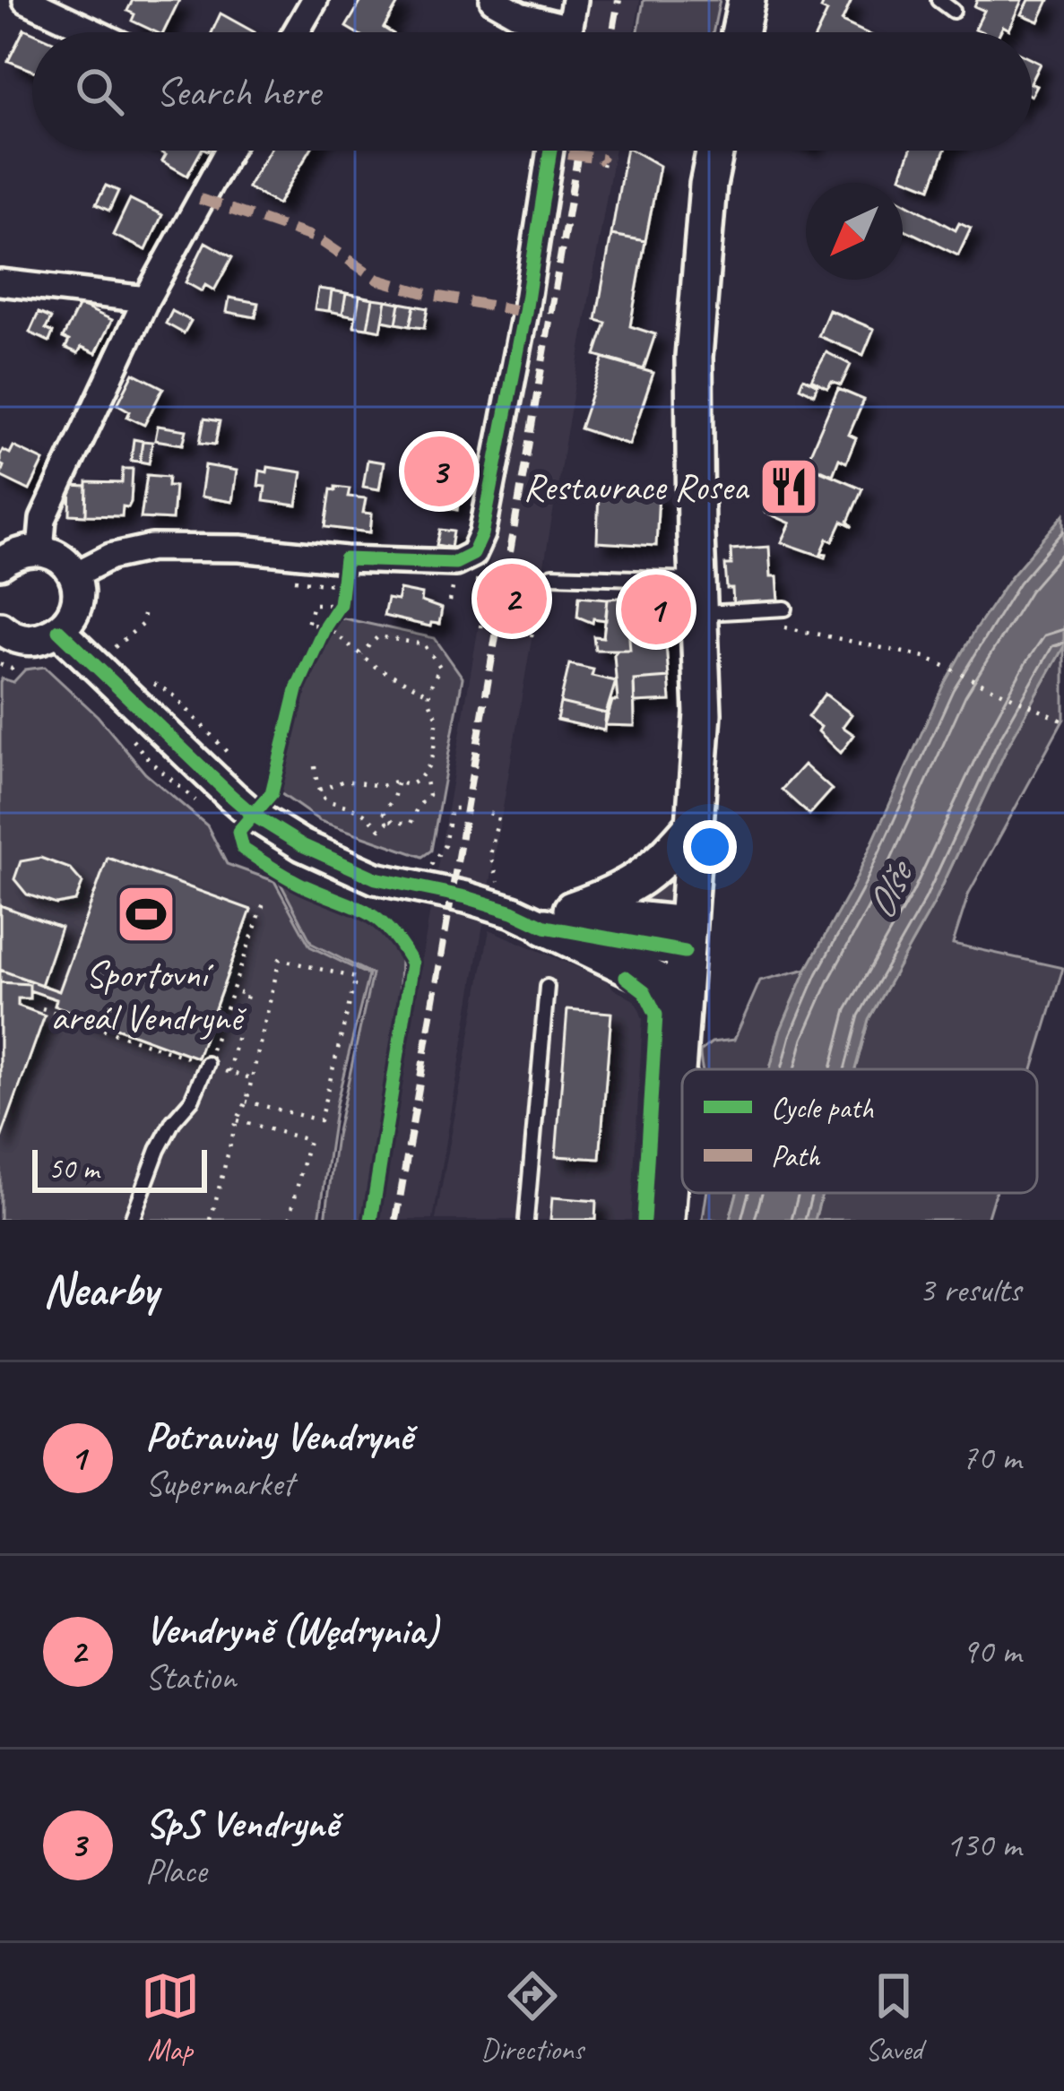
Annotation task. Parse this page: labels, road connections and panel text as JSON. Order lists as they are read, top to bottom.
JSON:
{
  "water": ["Olše"],
  "places": {
    "restaurant": ["Restaurace Rosea"],
    "sports": ["Sportovní areál Vendryně"]
  },
  "legend": ["Cycle path", "Path"],
  "scale_bar": "50 m",
  "north": "bottom left",
  "page": {
    "search": "Search here",
    "pins": ["3", "2", "1"],
    "scale": "50 m",
    "heading": ["Nearby", "3 results"],
    "list": [
      {
        "mark": "1",
        "name": "Potraviny Vendryně",
        "note": "Supermarket",
        "value": "70 m"
      },
      {
        "mark": "2",
        "name": "Vendryně (Wędrynia)",
        "note": "Station",
        "value": "90 m"
      },
      {
        "mark": "3",
        "name": "SpS Vendryně",
        "note": "Place",
        "value": "130 m"
      }
    ],
    "nav": ["Map", "Directions", "Saved"]
  }
}
